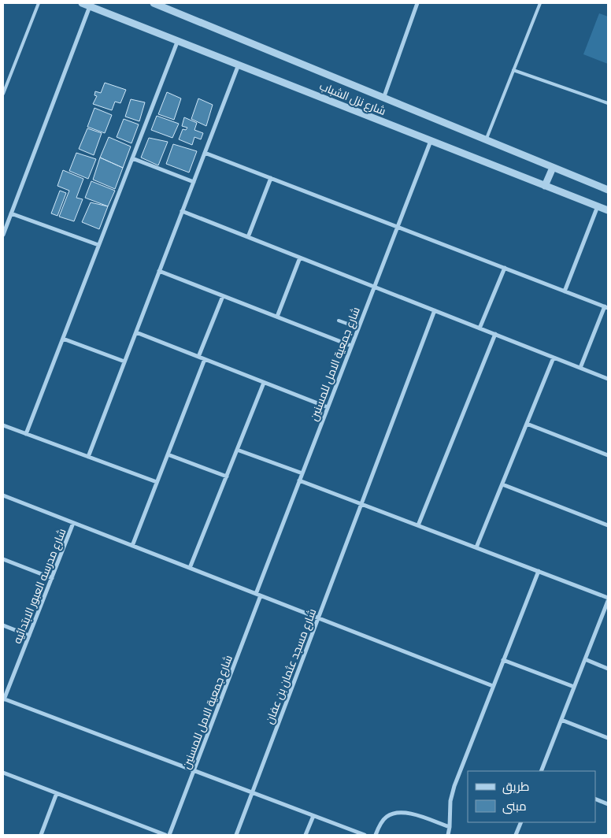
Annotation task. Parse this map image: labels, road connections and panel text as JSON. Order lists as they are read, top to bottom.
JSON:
{
  "streets": {
    "street": [
      "شارع نزل الشباب",
      "شارع جمعية الامل للمسنين",
      "شارع مدرسه العبور الابتدائيه",
      "شارع مسجد عثمان بن عفان"
    ]
  },
  "crossings": [
    ["شارع نزل الشباب", "شارع جمعية الامل للمسنين"]
  ],
  "legend": ["طريق", "مبنى"]
}
